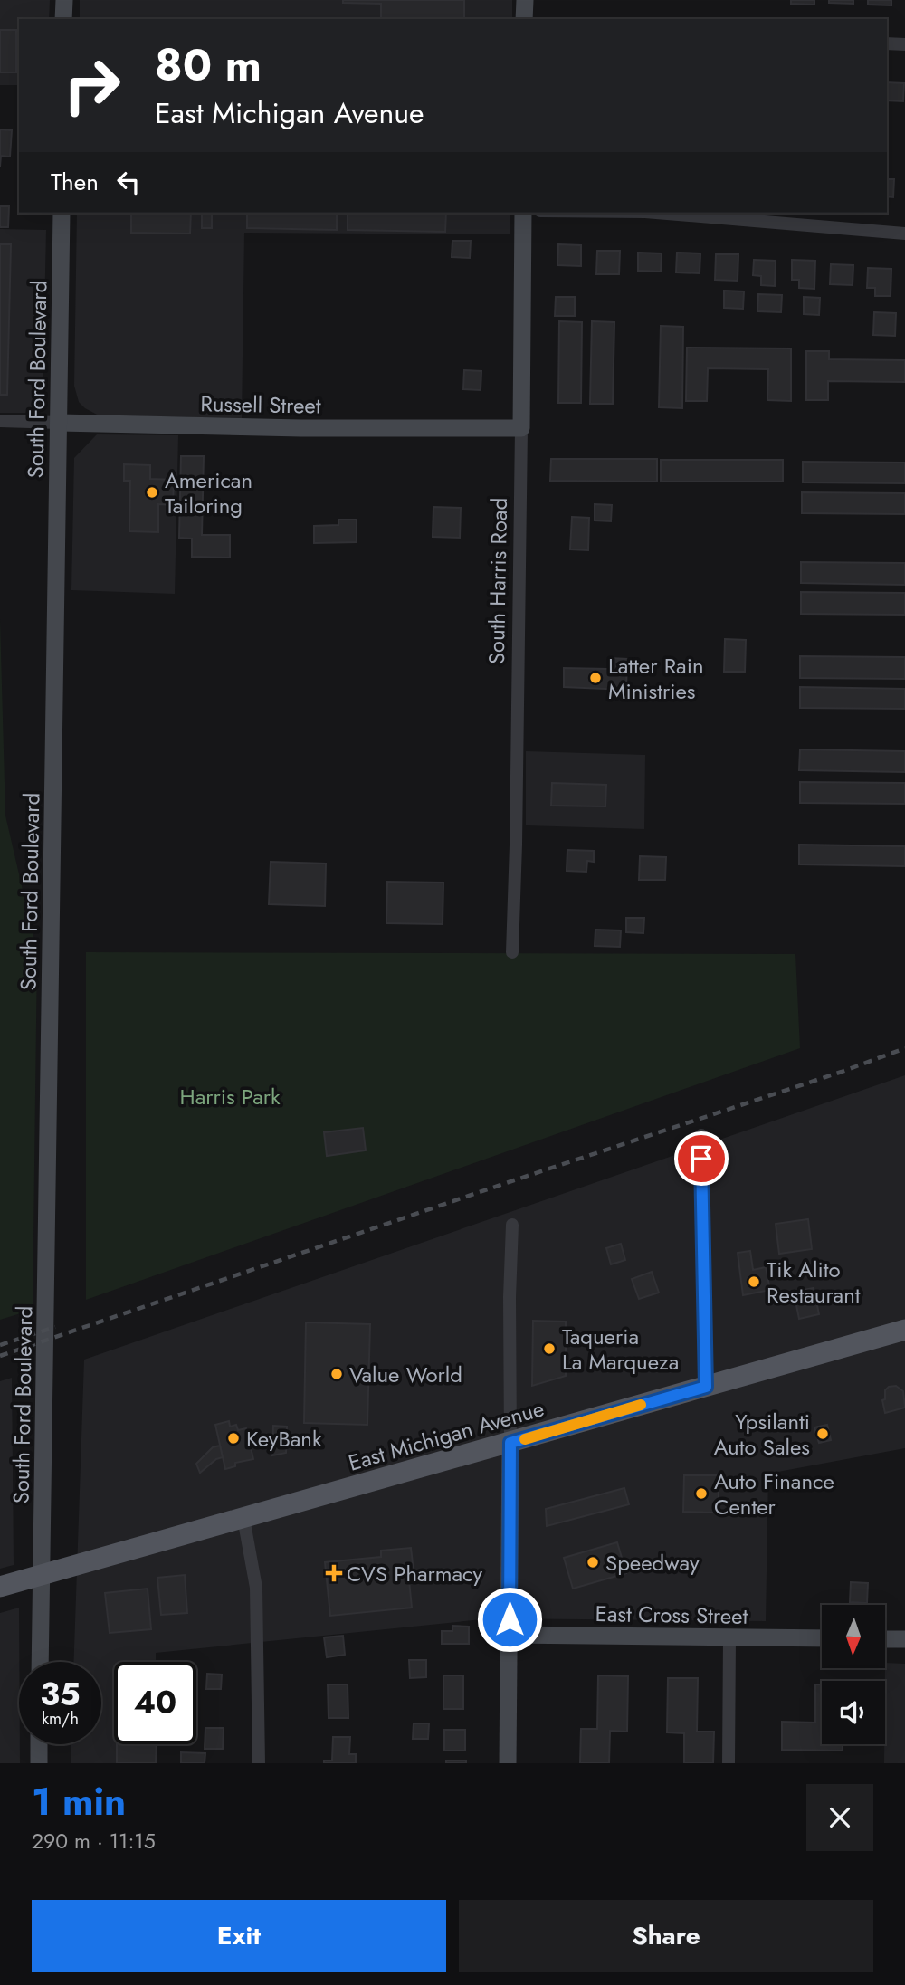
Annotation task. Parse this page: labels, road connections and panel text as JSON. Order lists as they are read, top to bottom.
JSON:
{
  "streets": {
    "main road": [
      "South Ford Boulevard",
      "Russell Street",
      "South Harris Road",
      "East Michigan Avenue",
      "East Cross Street"
    ]
  },
  "crossings": [
    ["South Ford Boulevard", "Russell Street"],
    ["Russell Street", "South Harris Road"]
  ],
  "parks": ["Harris Park"],
  "places": {
    "other": [
      "American Tailoring",
      "Latter Rain Ministries",
      "Tik Alito Restaurant",
      "Taqueria La Marqueza",
      "Value World",
      "Ypsilanti Auto Sales",
      "KeyBank",
      "Auto Finance Center",
      "Speedway"
    ],
    "health": ["CVS Pharmacy"]
  },
  "north": "bottom",
  "page": {
    "turn": ["80 m", "East Michigan Avenue"],
    "then": "Then",
    "speed": "35 km/h",
    "limit": "40",
    "heading": ["1 min", "290 m · 11:15"],
    "buttons": ["Exit", "Share"]
  }
}
